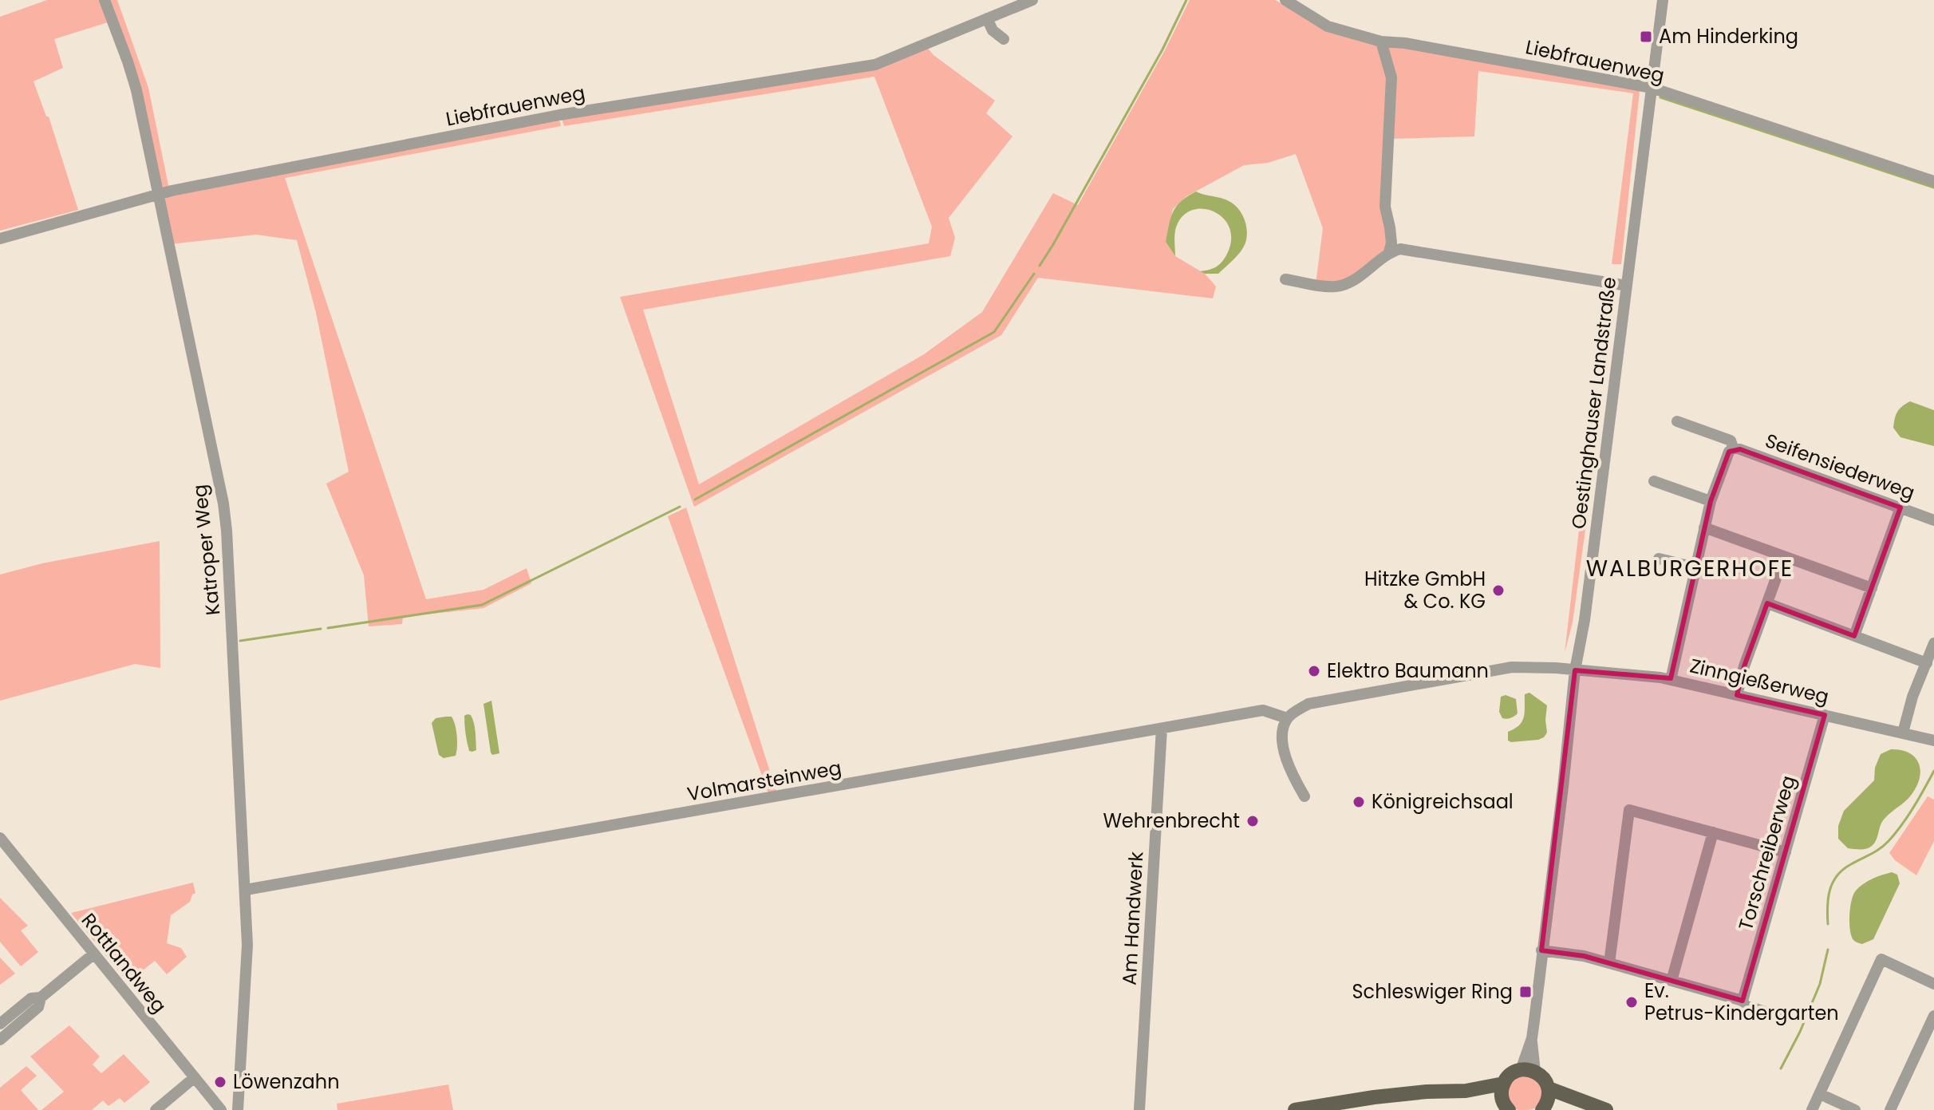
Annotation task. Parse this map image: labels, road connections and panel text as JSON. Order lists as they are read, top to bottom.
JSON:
{
  "streets": {
    "street": [
      "Liebfrauenweg",
      "Oestinghauser Landstraße",
      "Seifensiederweg",
      "Katroper Weg",
      "Zinngießerweg",
      "Volmarsteinweg",
      "Torschreiberweg",
      "Am Handwerk",
      "Rottlandweg"
    ]
  },
  "crossings": [
    ["Liebfrauenweg", "Oestinghauser Landstraße"],
    ["Liebfrauenweg", "Katroper Weg"],
    ["Oestinghauser Landstraße", "Zinngießerweg"],
    ["Katroper Weg", "Volmarsteinweg"],
    ["Zinngießerweg", "Torschreiberweg"],
    ["Volmarsteinweg", "Am Handwerk"]
  ],
  "districts": ["WALBURGERHOFE"],
  "places": {
    "transit": ["Am Hinderking", "Schleswiger Ring"],
    "other": [
      "Hitzke GmbH & Co. KG",
      "Elektro Baumann",
      "Königreichsaal",
      "Wehrenbrecht",
      "Ev. Petrus-Kindergarten",
      "Löwenzahn"
    ]
  }
}
